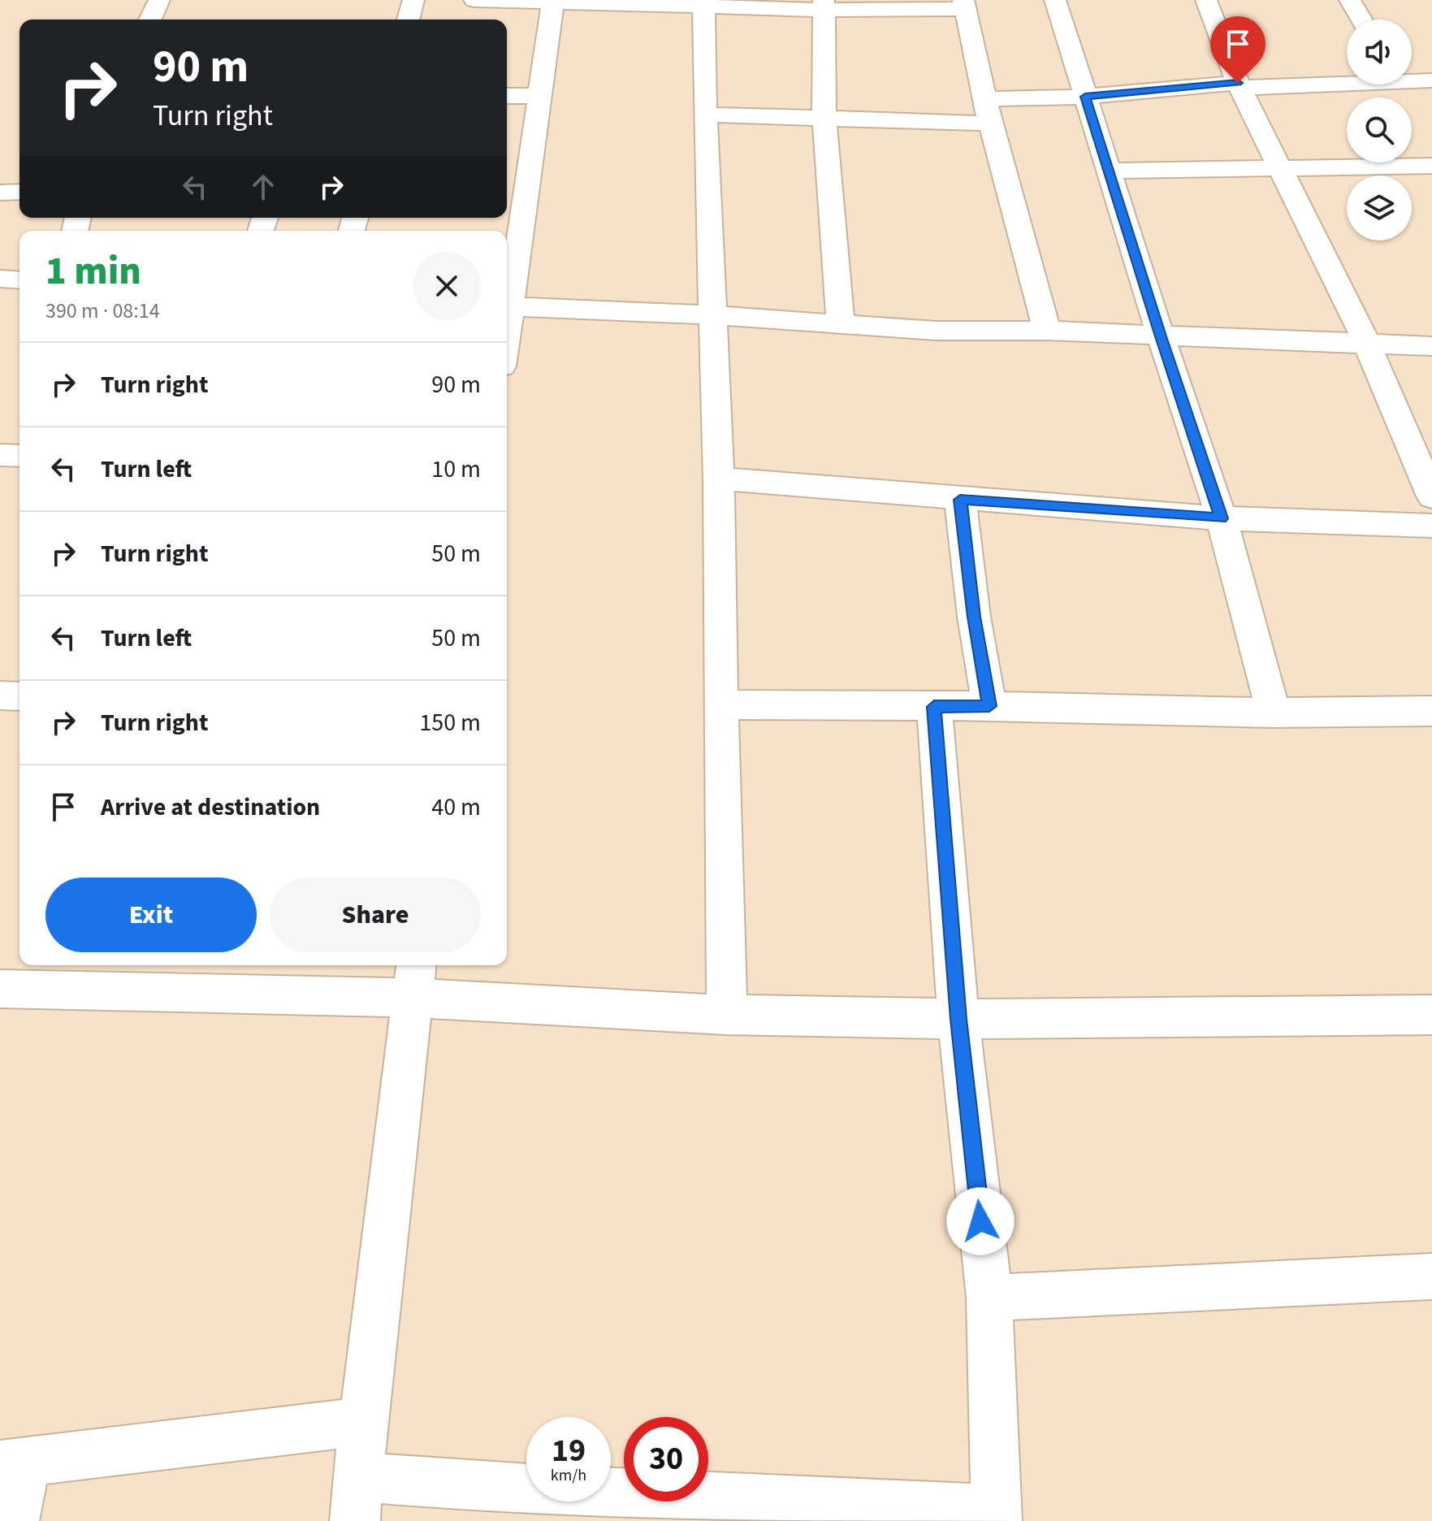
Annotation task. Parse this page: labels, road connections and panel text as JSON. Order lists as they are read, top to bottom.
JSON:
{
  "page": {
    "turn": ["90 m", "Turn right"],
    "heading": ["1 min", "390 m · 08:14"],
    "list": [
      {
        "name": "Turn right",
        "value": "90 m"
      },
      {
        "name": "Turn left",
        "value": "10 m"
      },
      {
        "name": "Turn right",
        "value": "50 m"
      },
      {
        "name": "Turn left",
        "value": "50 m"
      },
      {
        "name": "Turn right",
        "value": "150 m"
      },
      {
        "name": "Arrive at destination",
        "value": "40 m"
      }
    ],
    "buttons": ["Exit", "Share"],
    "speed": "19 km/h",
    "limit": "30"
  }
}
